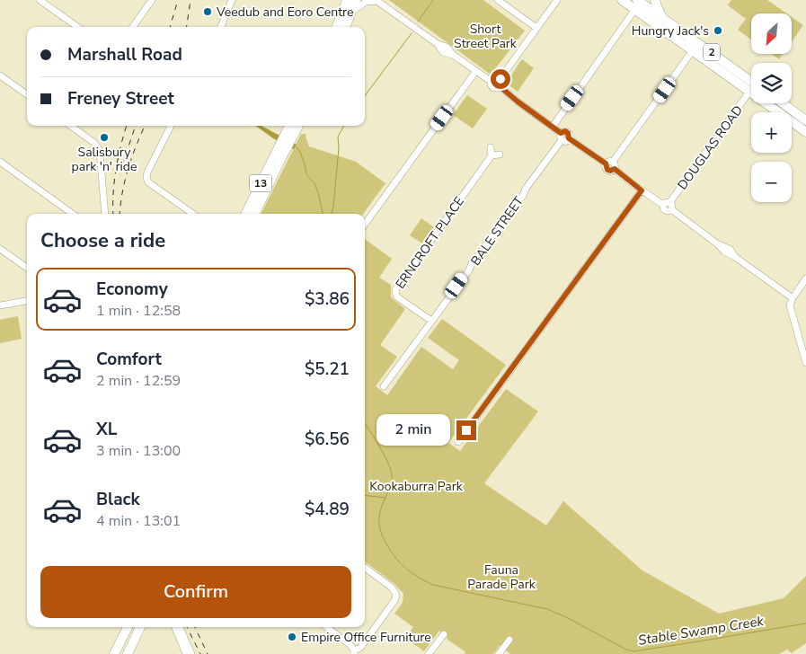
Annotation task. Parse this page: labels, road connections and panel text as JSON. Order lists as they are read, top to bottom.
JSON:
{
  "streets": {
    "highway": ["2", "13"],
    "street": ["DOUGLAS ROAD", "BALE STREET", "ERNCROFT PLACE"]
  },
  "crossings": [
    ["2", "DOUGLAS ROAD"],
    ["BALE STREET", "ERNCROFT PLACE"]
  ],
  "water": ["Stable Swamp Creek"],
  "parks": ["Short Street Park", "Kookaburra Park", "Fauna Parade Park"],
  "places": [
    "Veedub and Eoro Centre",
    "Hungry Jack's",
    "Salisbury park 'n' ride",
    "Empire Office Furniture"
  ],
  "north": "bottom left",
  "page": {
    "map_buttons": ["+", "−"],
    "banner": ["Marshall Road", "Freney Street"],
    "heading": "Choose a ride",
    "list": [
      {
        "name": "Economy",
        "note": "1 min · 12:58",
        "value": "$3.86"
      },
      {
        "name": "Comfort",
        "note": "2 min · 12:59",
        "value": "$5.21"
      },
      {
        "name": "XL",
        "note": "3 min · 13:00",
        "value": "$6.56"
      },
      {
        "name": "Black",
        "note": "4 min · 13:01",
        "value": "$4.89"
      }
    ],
    "bubble": "2 min",
    "buttons": "Confirm"
  }
}
